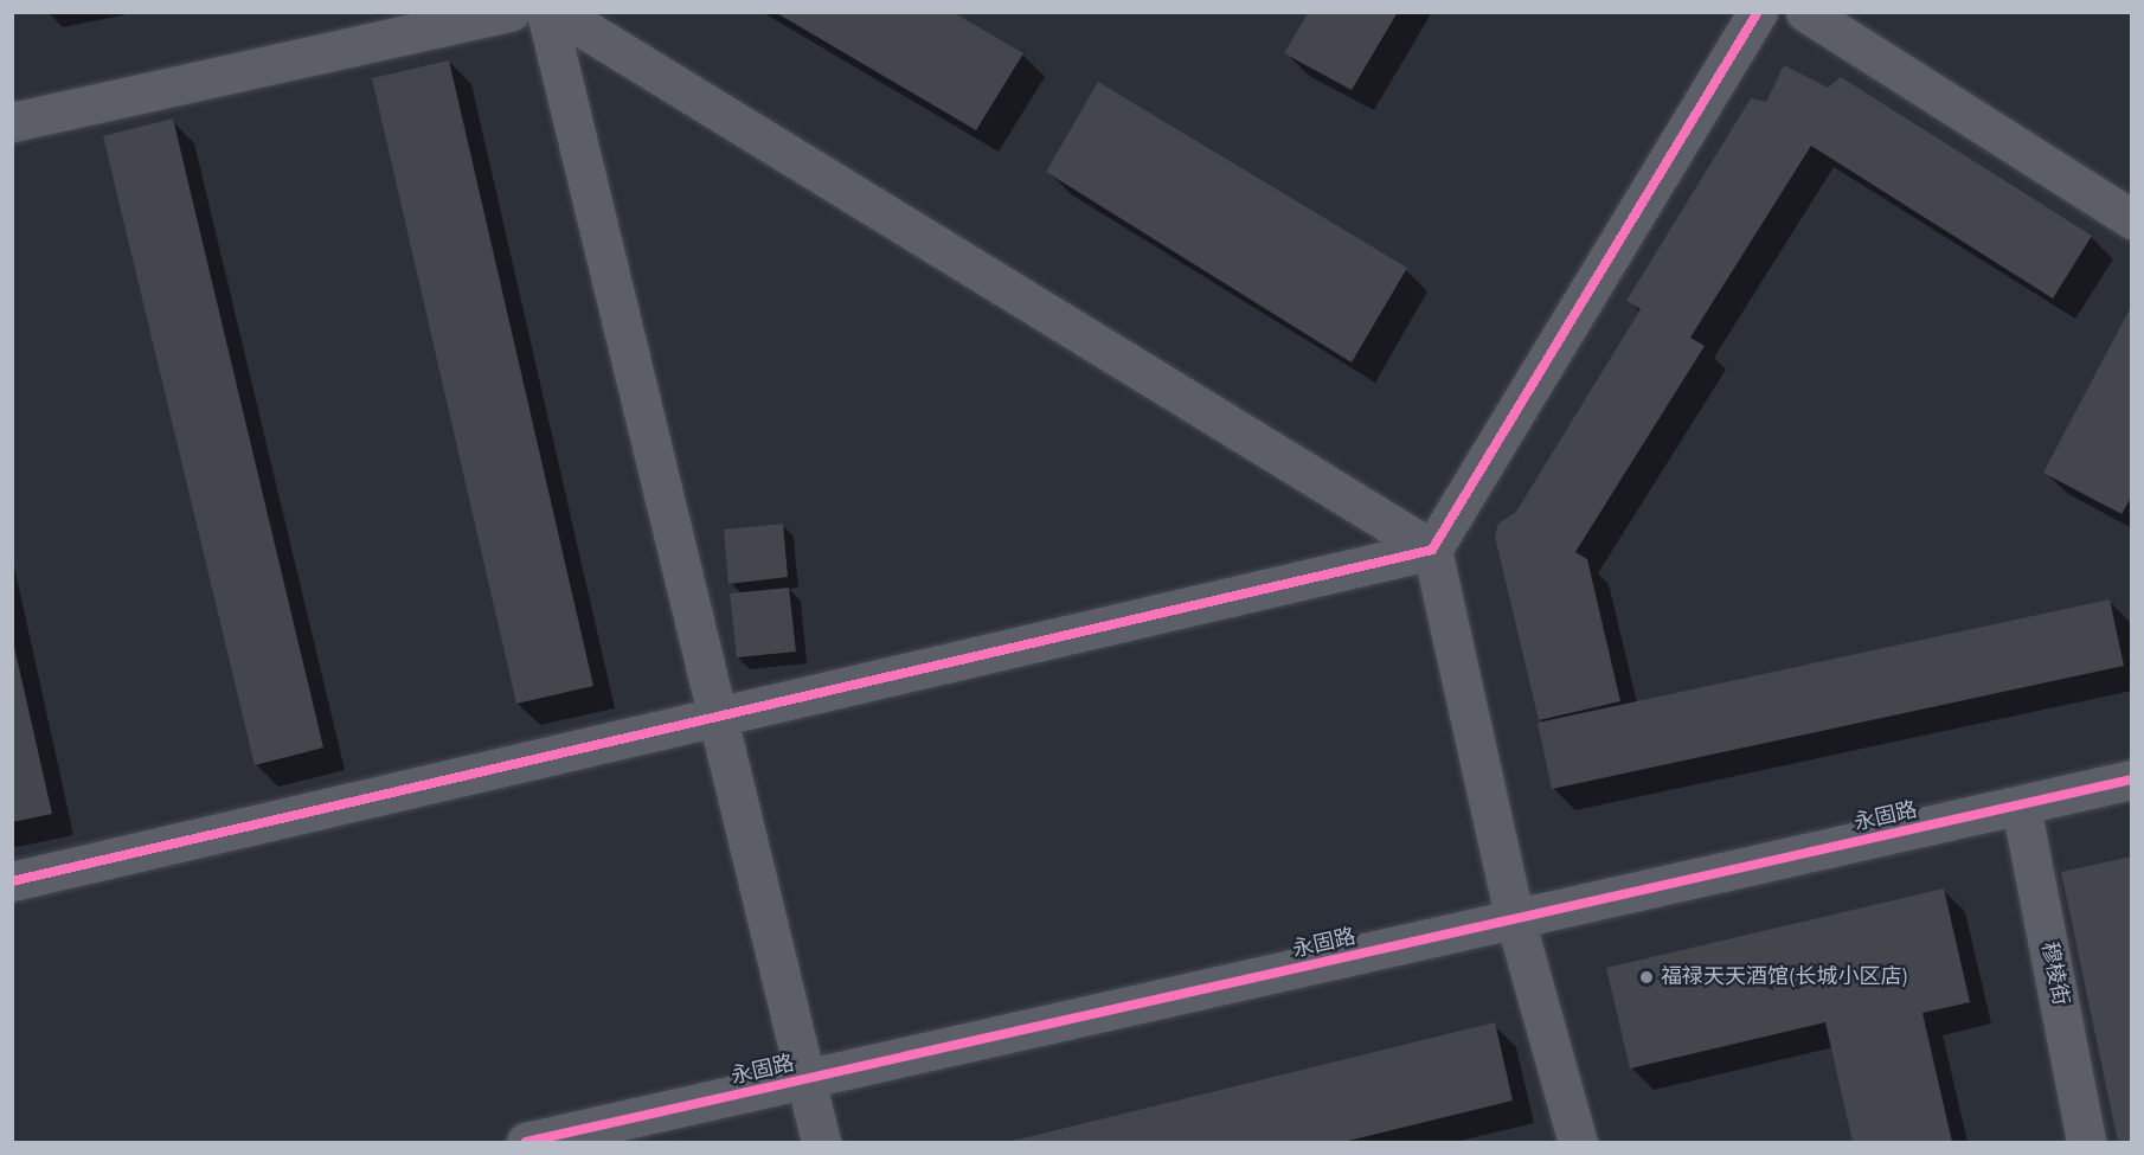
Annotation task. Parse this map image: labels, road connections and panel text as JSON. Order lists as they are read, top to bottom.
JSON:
{
  "streets": {
    "street": ["永固路", "穆棱街"]
  },
  "crossings": [
    ["永固路", "穆棱街"]
  ],
  "places": ["福禄天天酒馆(长城小区店)"]
}
